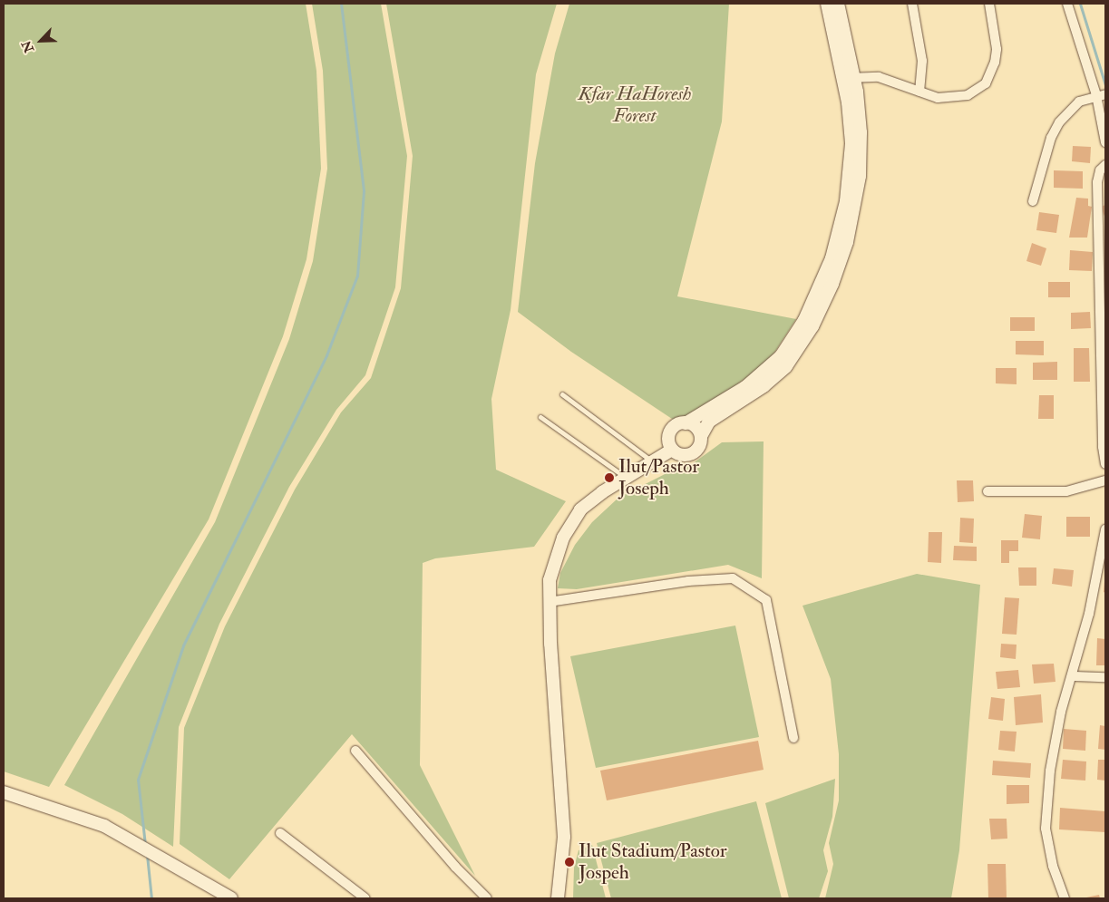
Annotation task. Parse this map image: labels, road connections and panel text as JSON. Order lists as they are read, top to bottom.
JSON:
{
  "parks": ["Kfar HaHoresh Forest"],
  "places": ["Ilut/Pastor Joseph", "Ilut Stadium/Pastor Jospeh"],
  "north": "bottom left"
}
